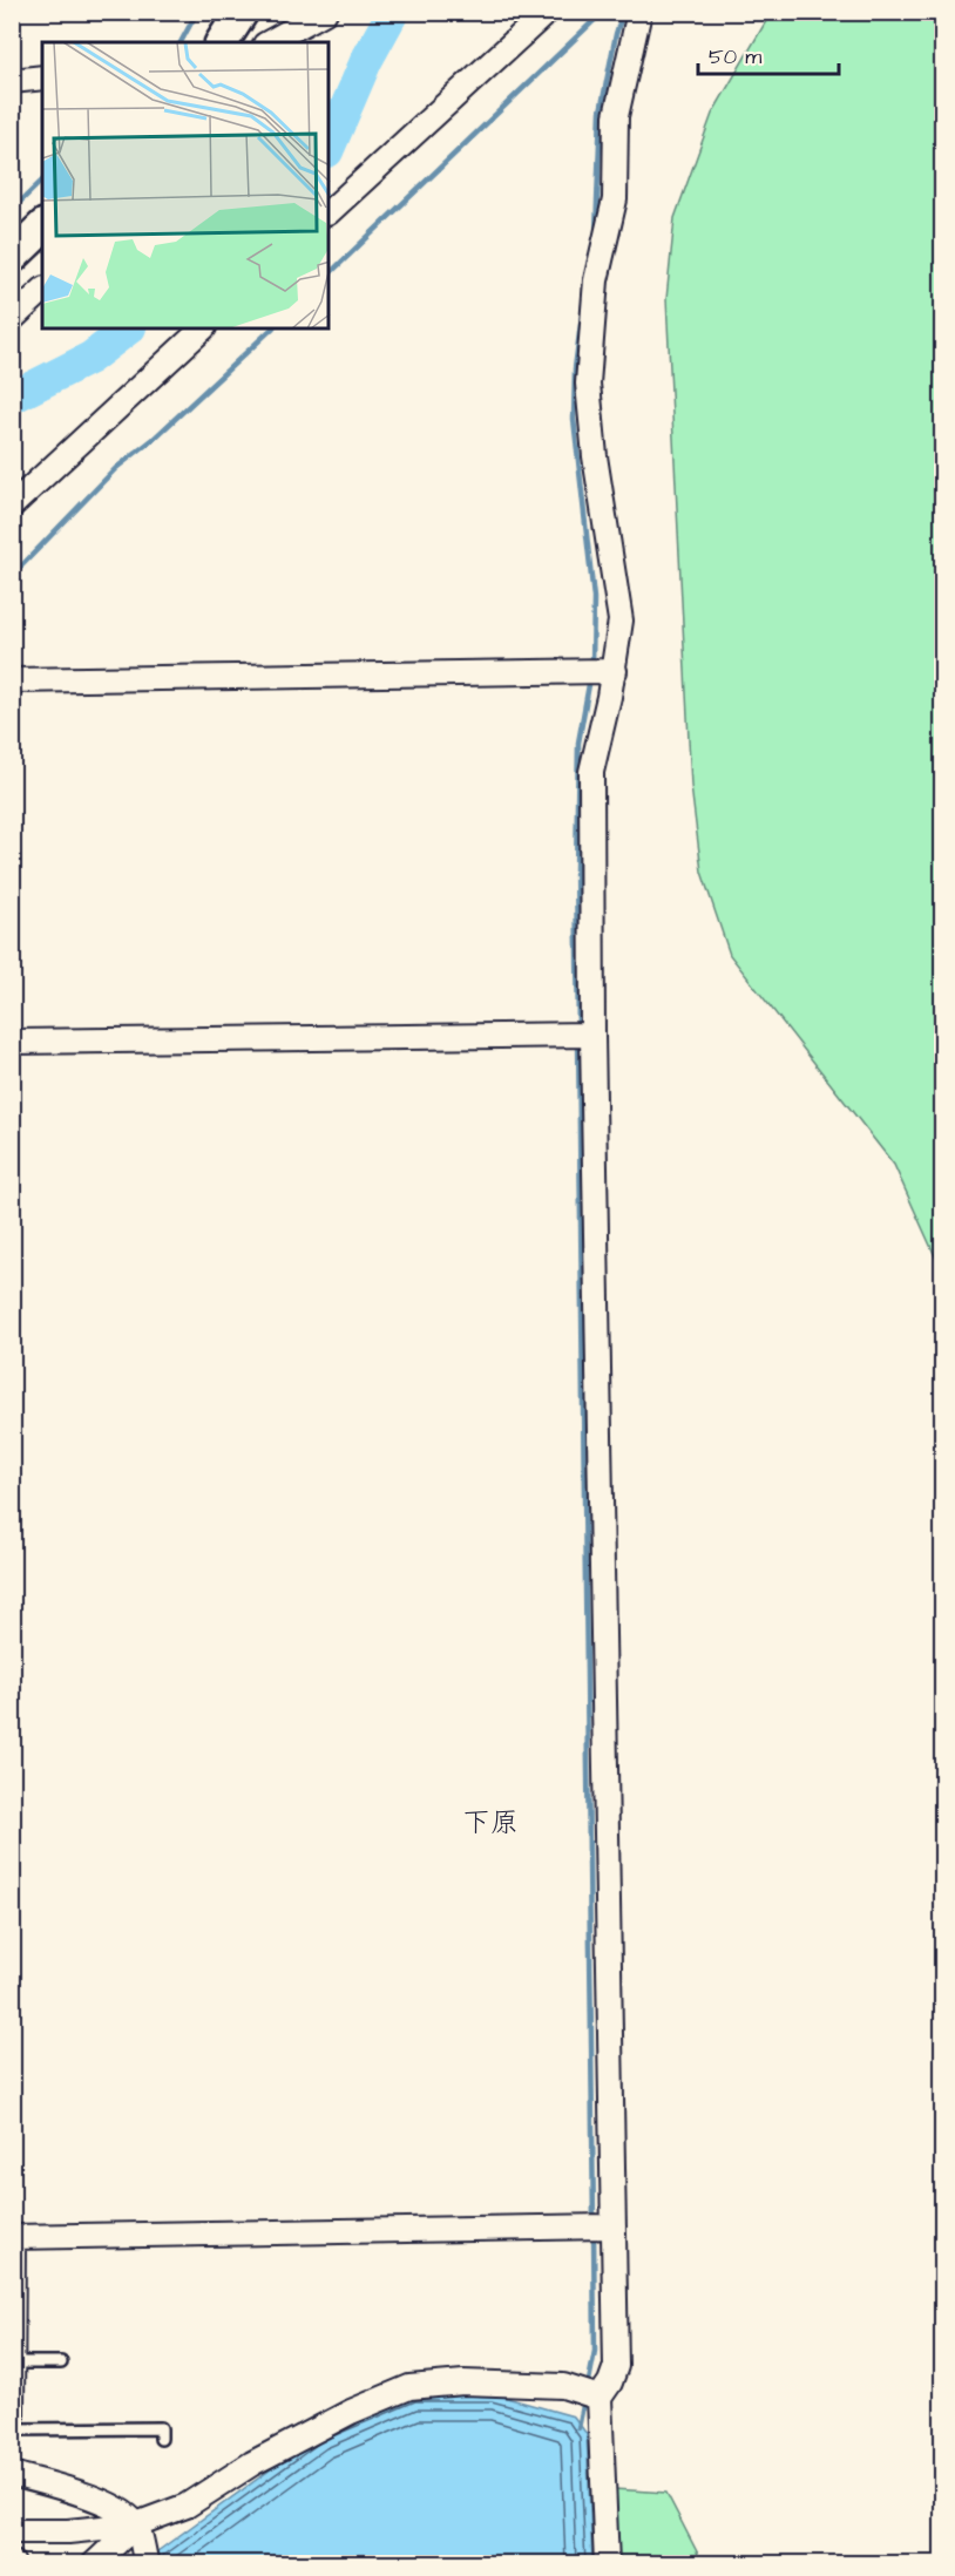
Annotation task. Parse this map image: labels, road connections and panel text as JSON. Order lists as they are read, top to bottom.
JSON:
{
  "districts": ["下原"],
  "scale_bar": "50 m"
}
